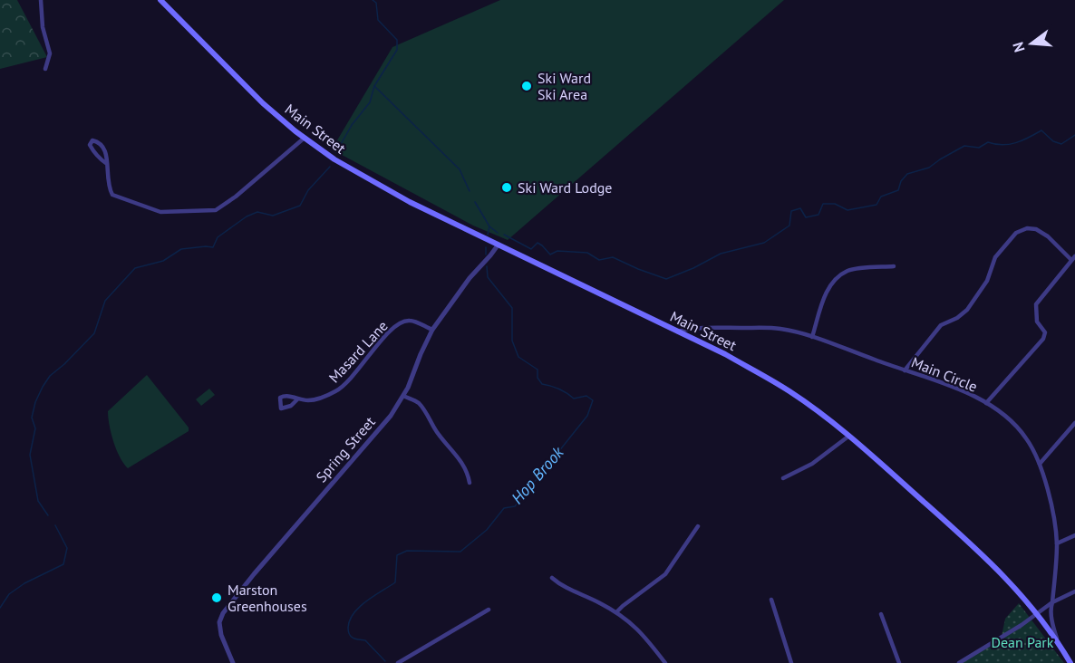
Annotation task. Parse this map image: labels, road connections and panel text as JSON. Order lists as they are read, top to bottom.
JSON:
{
  "streets": {
    "main road": ["Main Street"],
    "street": ["Masard Lane", "Main Circle", "Spring Street"]
  },
  "crossings": [
    ["Main Street", "Main Circle"],
    ["Main Street", "Spring Street"],
    ["Masard Lane", "Spring Street"]
  ],
  "water": ["Hop Brook"],
  "parks": ["Dean Park"],
  "places": ["Ski Ward Ski Area", "Ski Ward Lodge", "Marston Greenhouses"],
  "north": "left"
}
